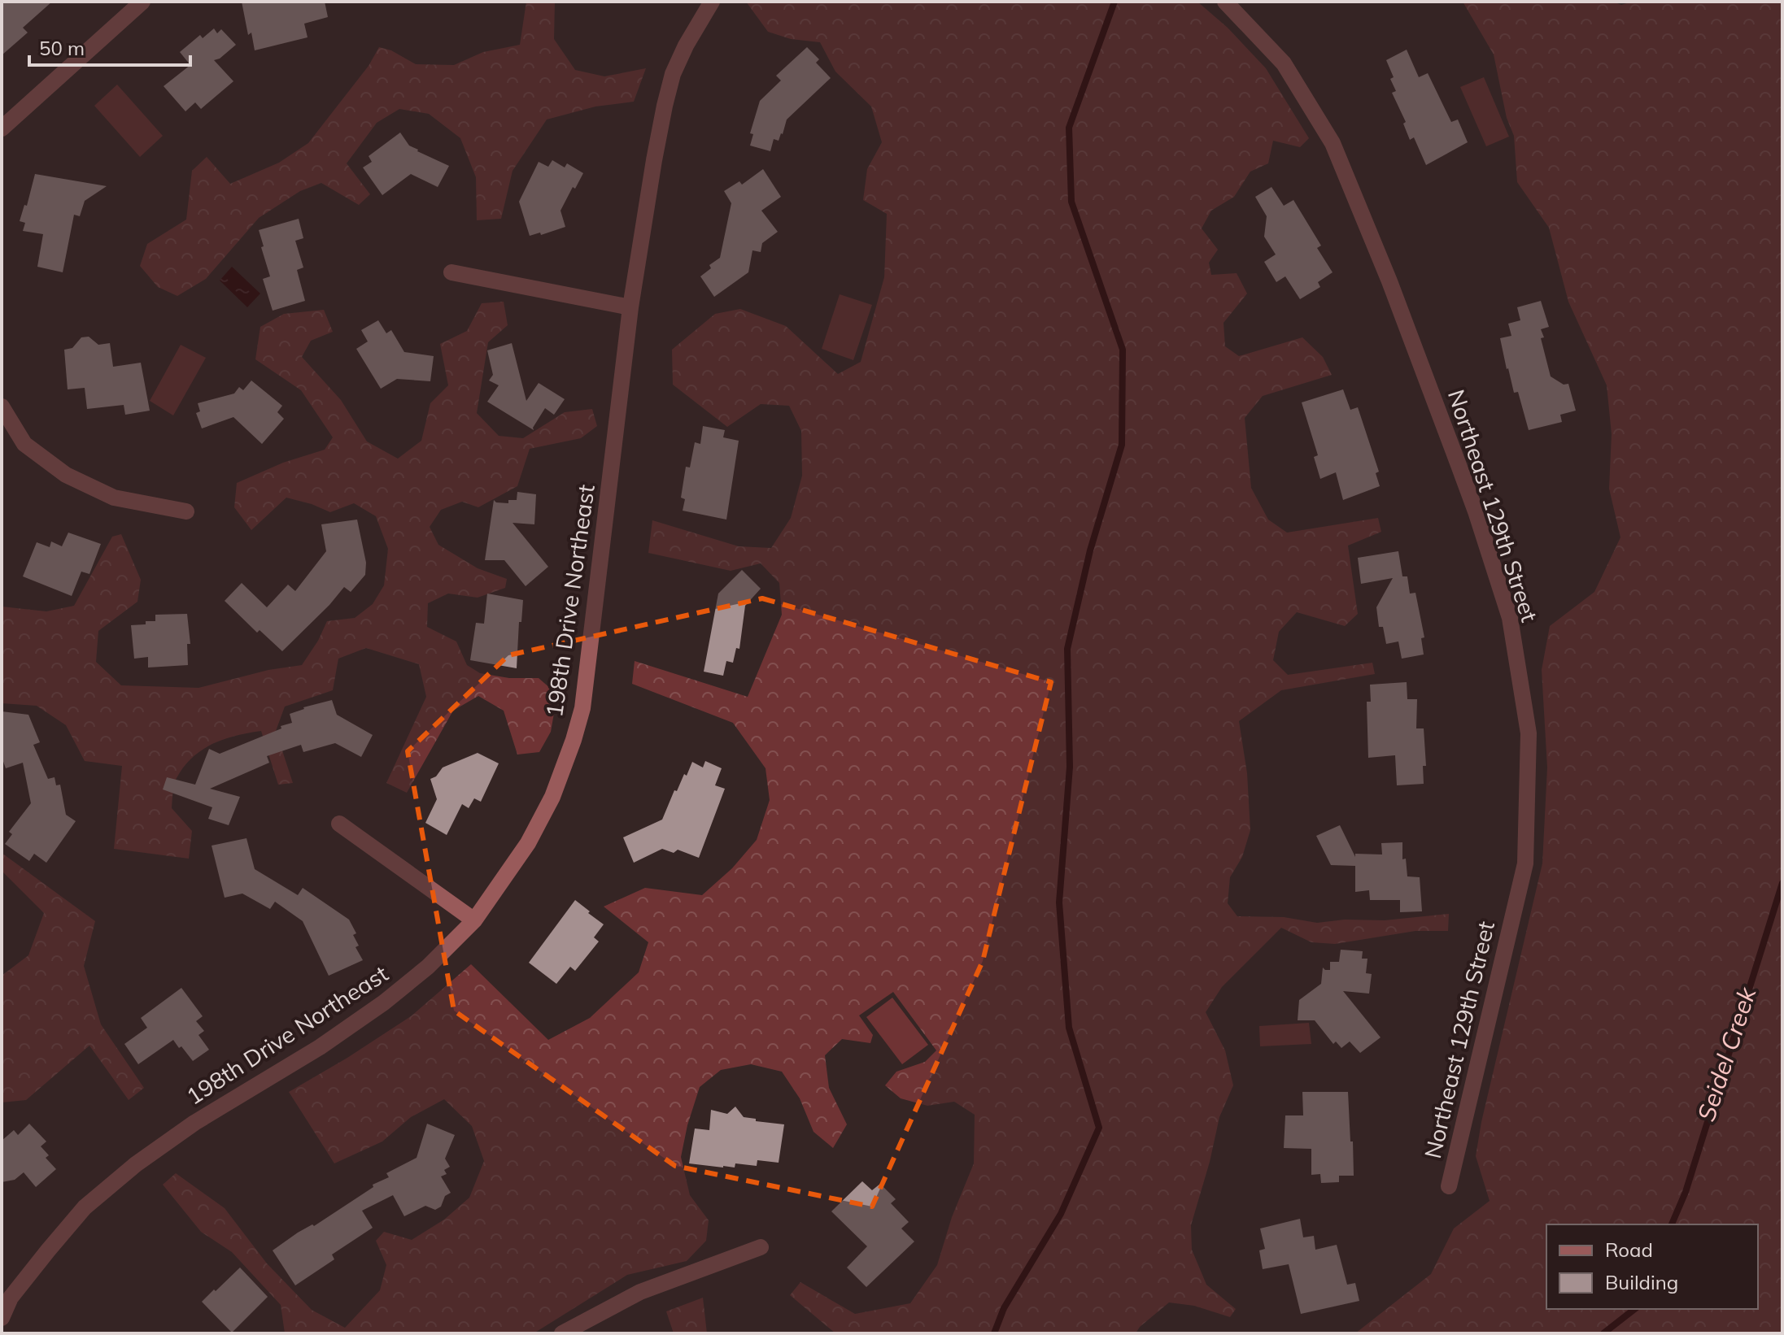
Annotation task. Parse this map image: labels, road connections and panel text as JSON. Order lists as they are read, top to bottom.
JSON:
{
  "streets": {
    "street": ["Northeast 129th Street", "198th Drive Northeast"]
  },
  "water": ["Seidel Creek"],
  "legend": ["Road", "Building"],
  "scale_bar": "50 m"
}
